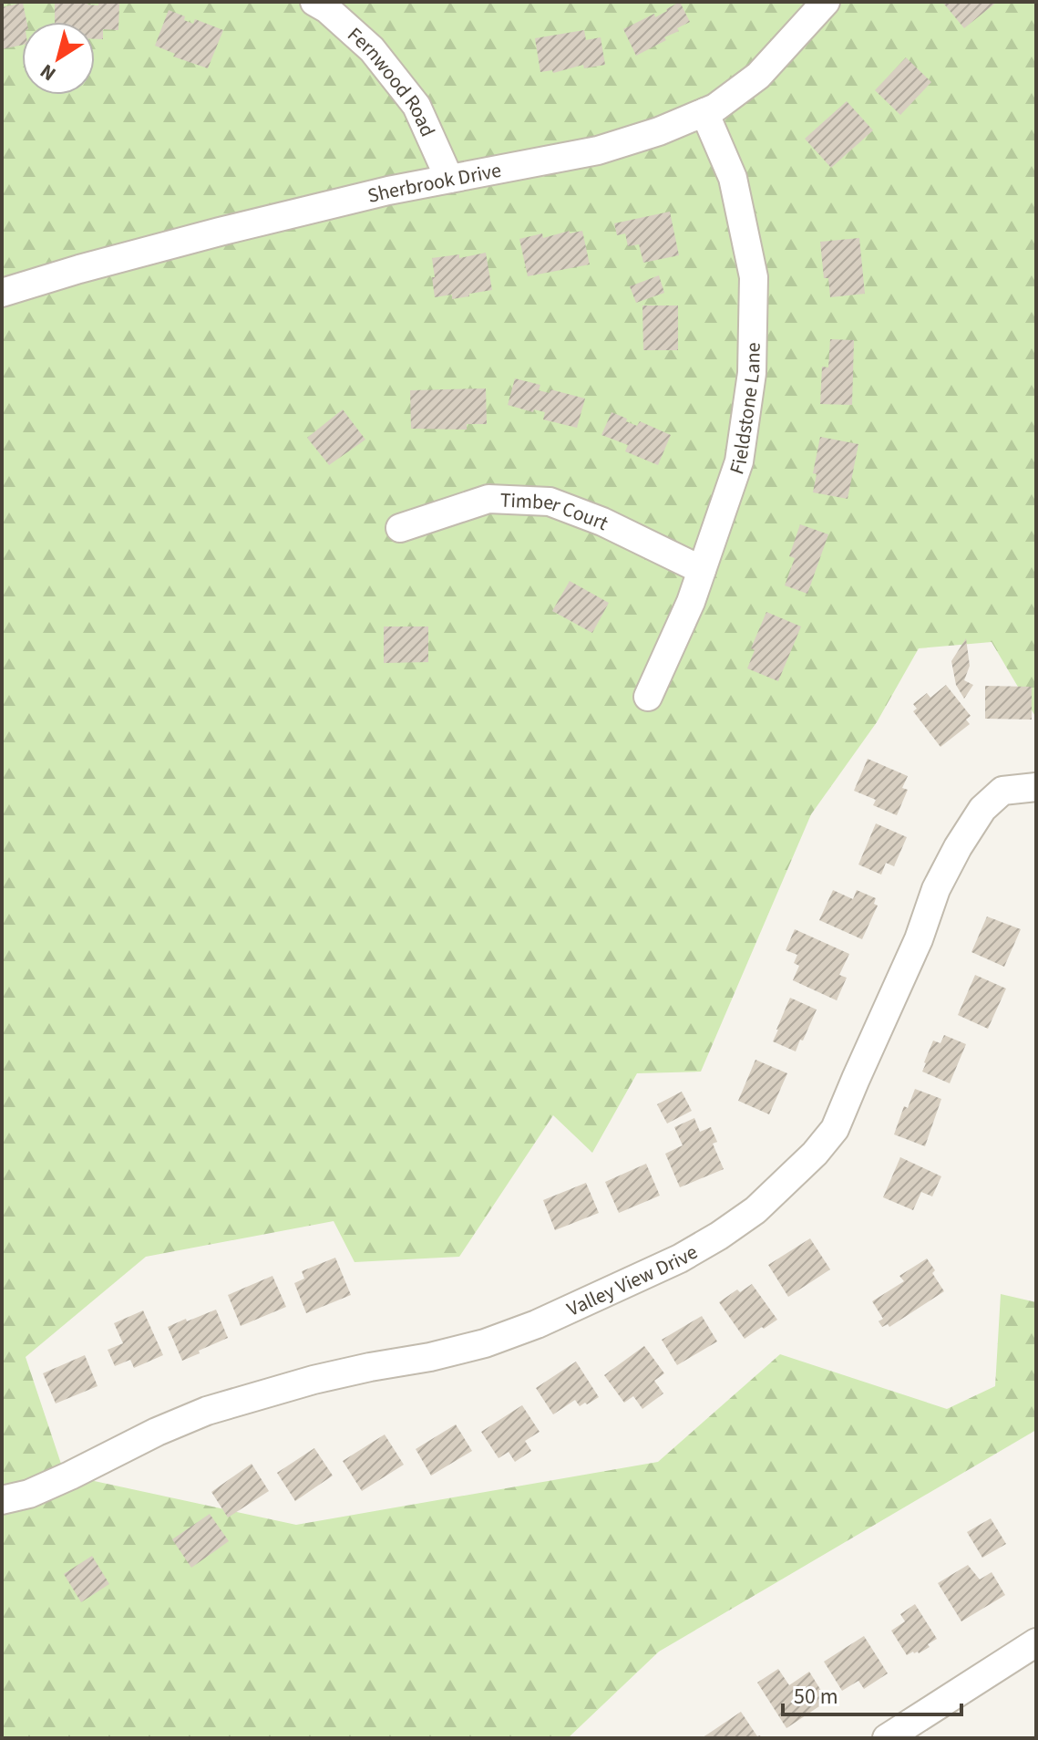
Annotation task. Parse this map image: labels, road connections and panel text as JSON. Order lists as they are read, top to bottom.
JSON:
{
  "streets": {
    "street": [
      "Fernwood Road",
      "Sherbrook Drive",
      "Fieldstone Lane",
      "Timber Court",
      "Valley View Drive"
    ]
  },
  "crossings": [
    ["Fernwood Road", "Sherbrook Drive"],
    ["Sherbrook Drive", "Fieldstone Lane"],
    ["Fieldstone Lane", "Timber Court"]
  ],
  "scale_bar": "50 m",
  "north": "bottom left"
}
